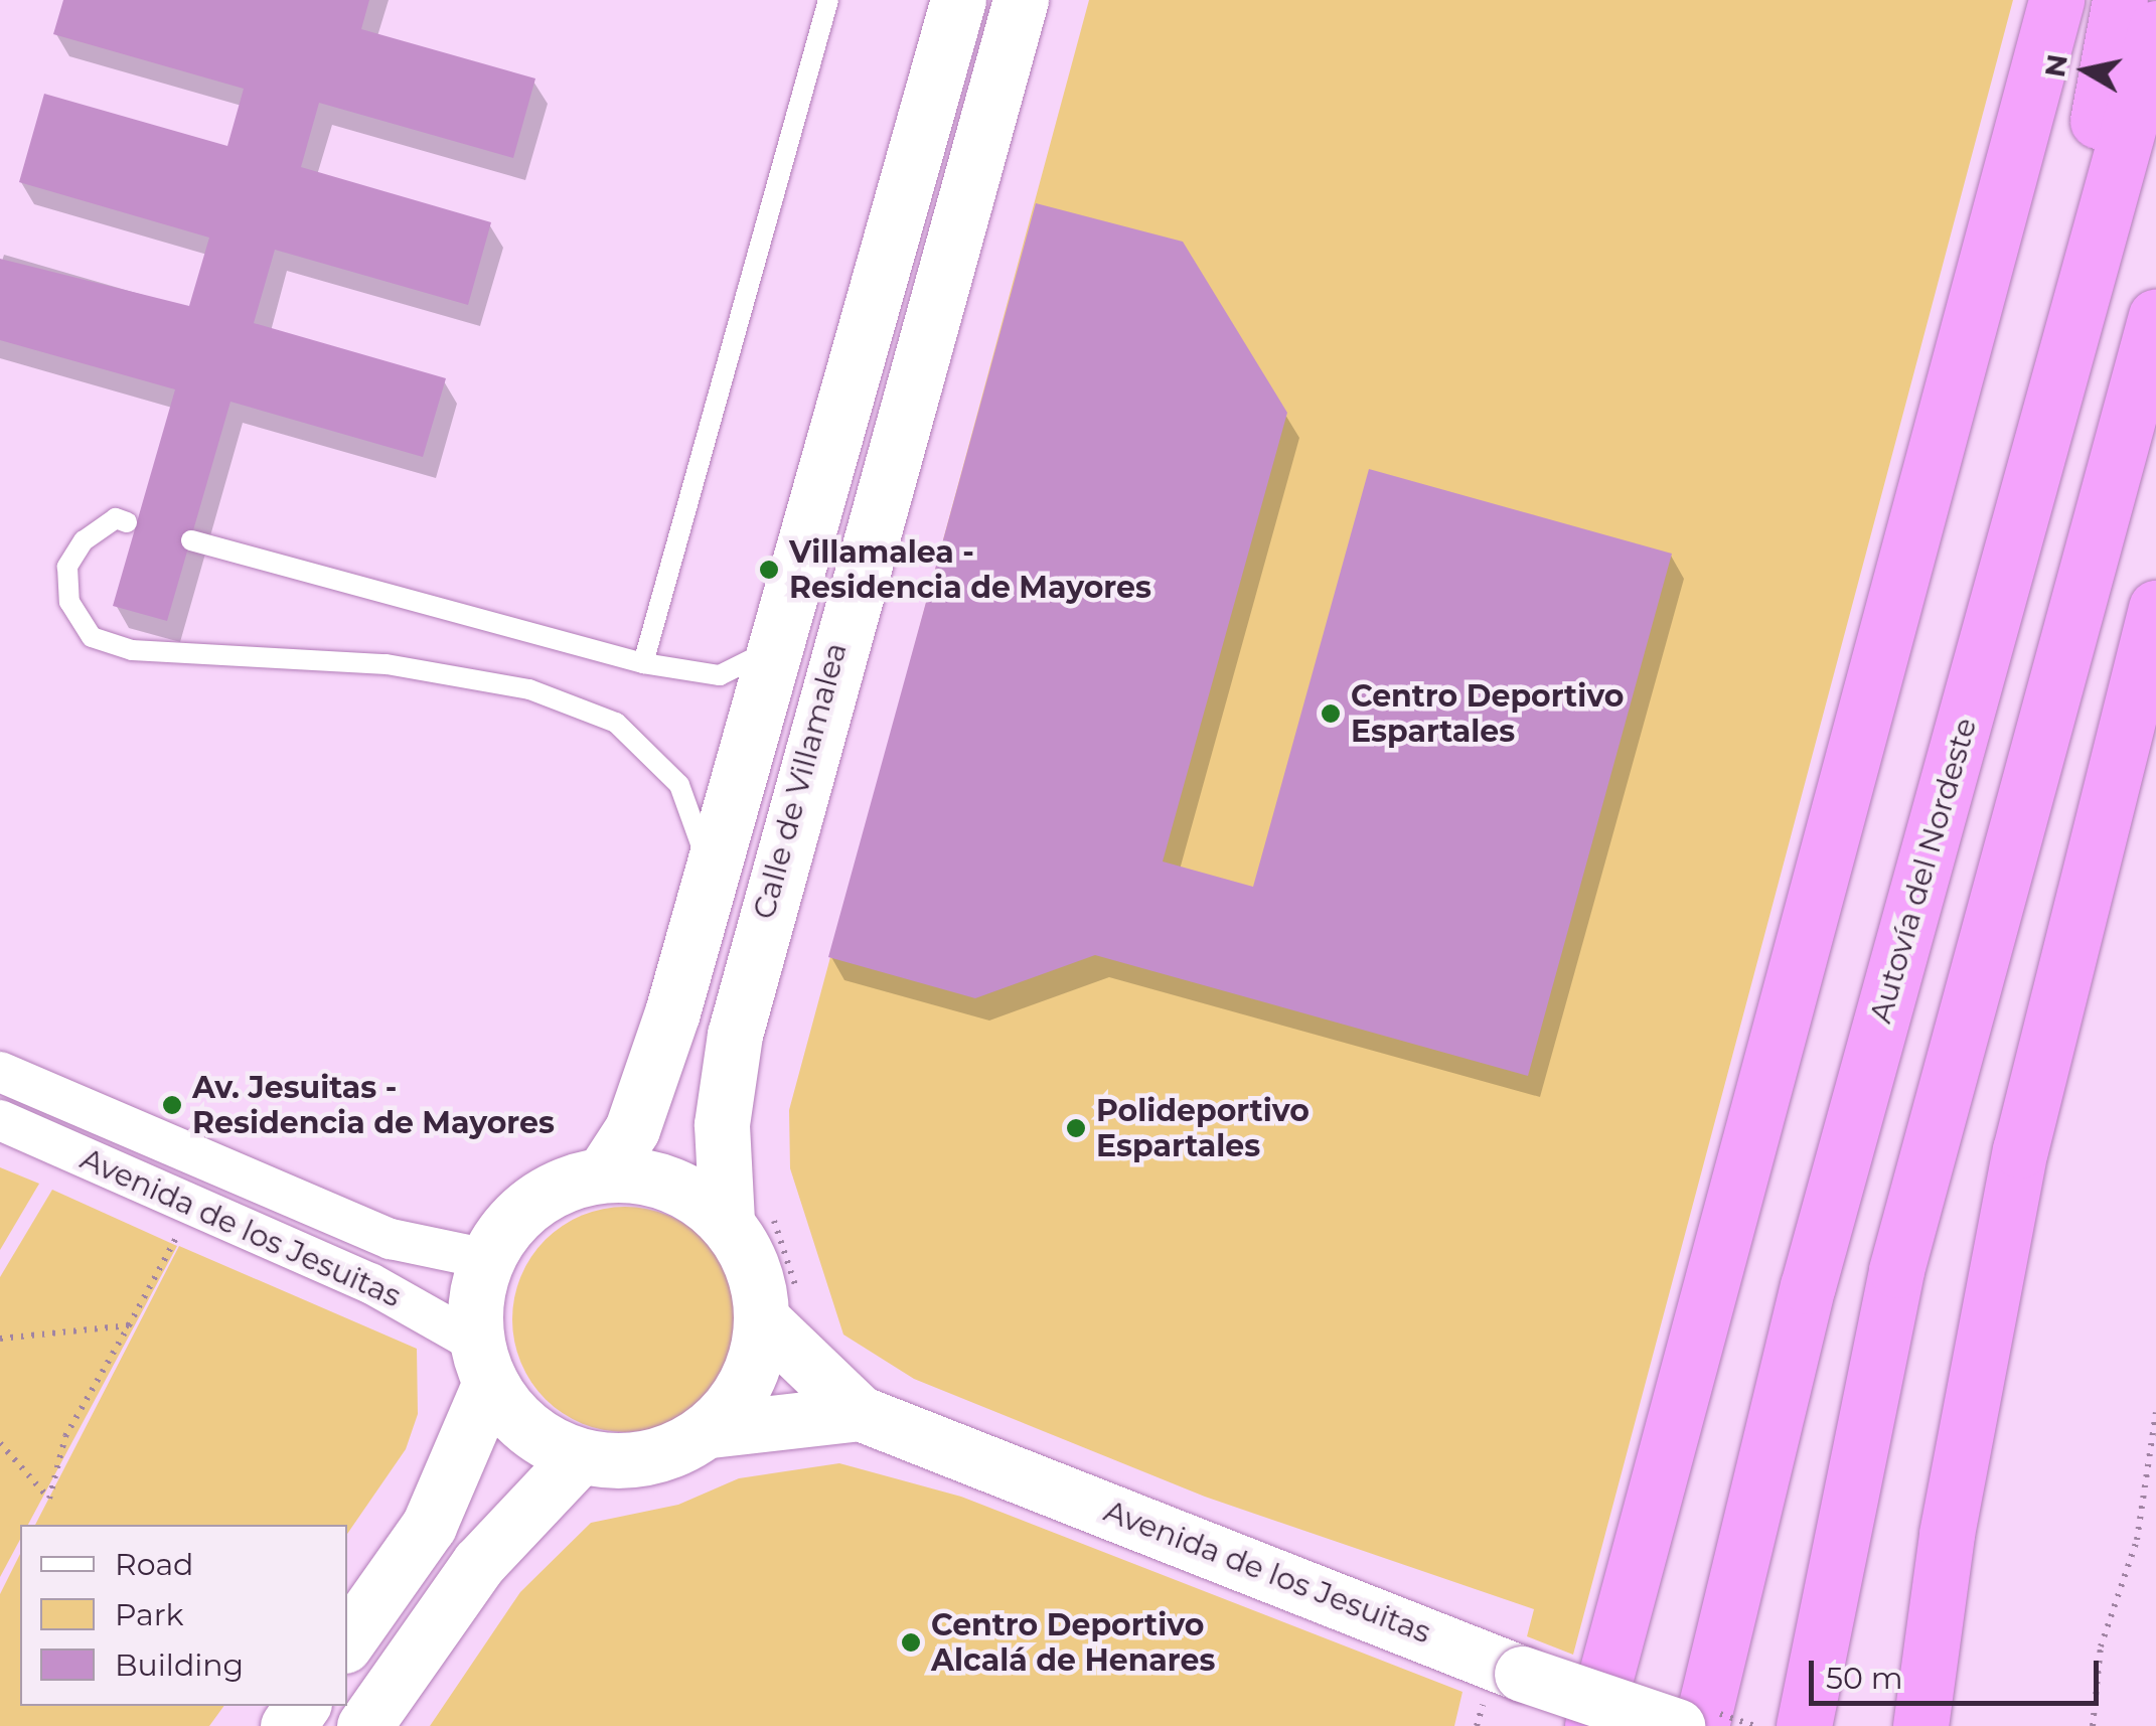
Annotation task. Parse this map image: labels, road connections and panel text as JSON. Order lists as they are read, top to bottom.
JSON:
{
  "streets": {
    "highway": ["Autovía del Nordeste"],
    "street": ["Calle de Villamalea", "Avenida de los Jesuitas"]
  },
  "crossings": [
    ["Calle de Villamalea", "Avenida de los Jesuitas"]
  ],
  "places": [
    "Villamalea - Residencia de Mayores",
    "Centro Deportivo Espartales",
    "Av. Jesuitas - Residencia de Mayores",
    "Polideportivo Espartales",
    "Centro Deportivo Alcalá de Henares"
  ],
  "legend": ["Road", "Park", "Building"],
  "scale_bar": "50 m",
  "north": "left"
}
